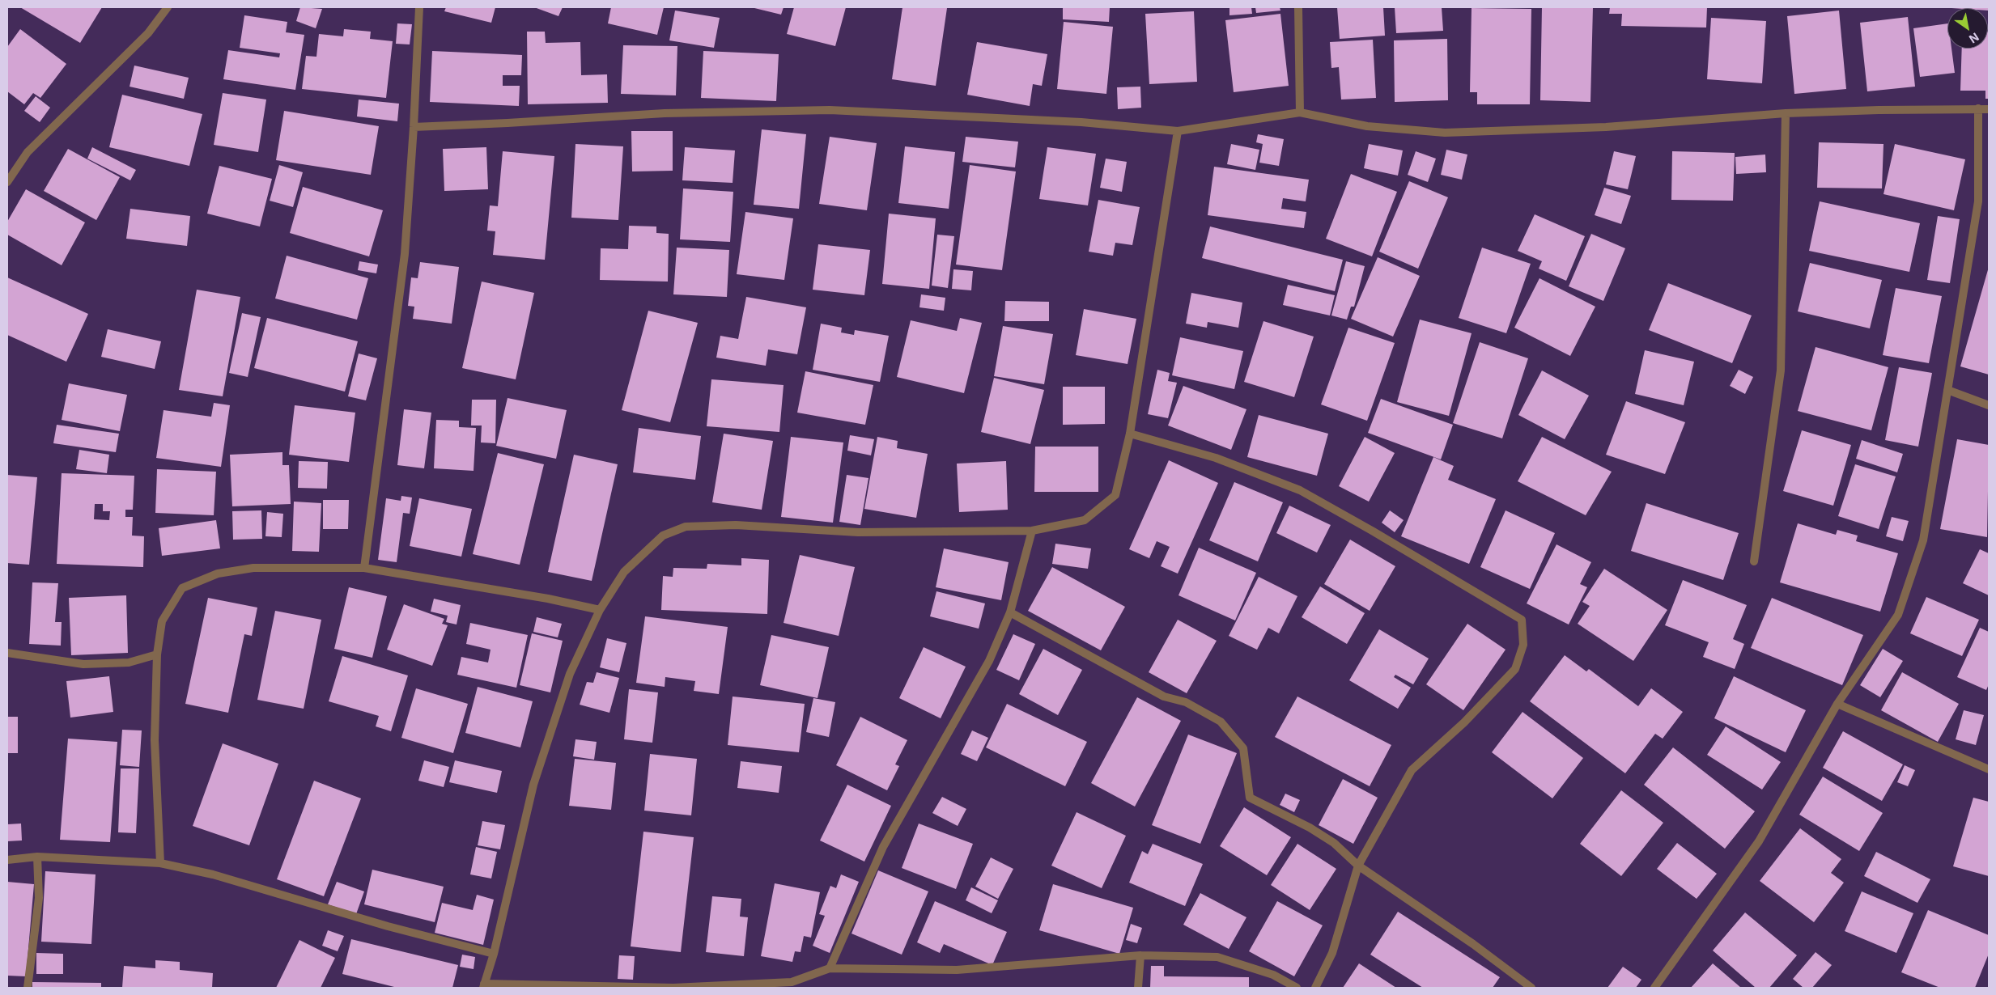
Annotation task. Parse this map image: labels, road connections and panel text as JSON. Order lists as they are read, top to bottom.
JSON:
{
  "north": "bottom right"
}
